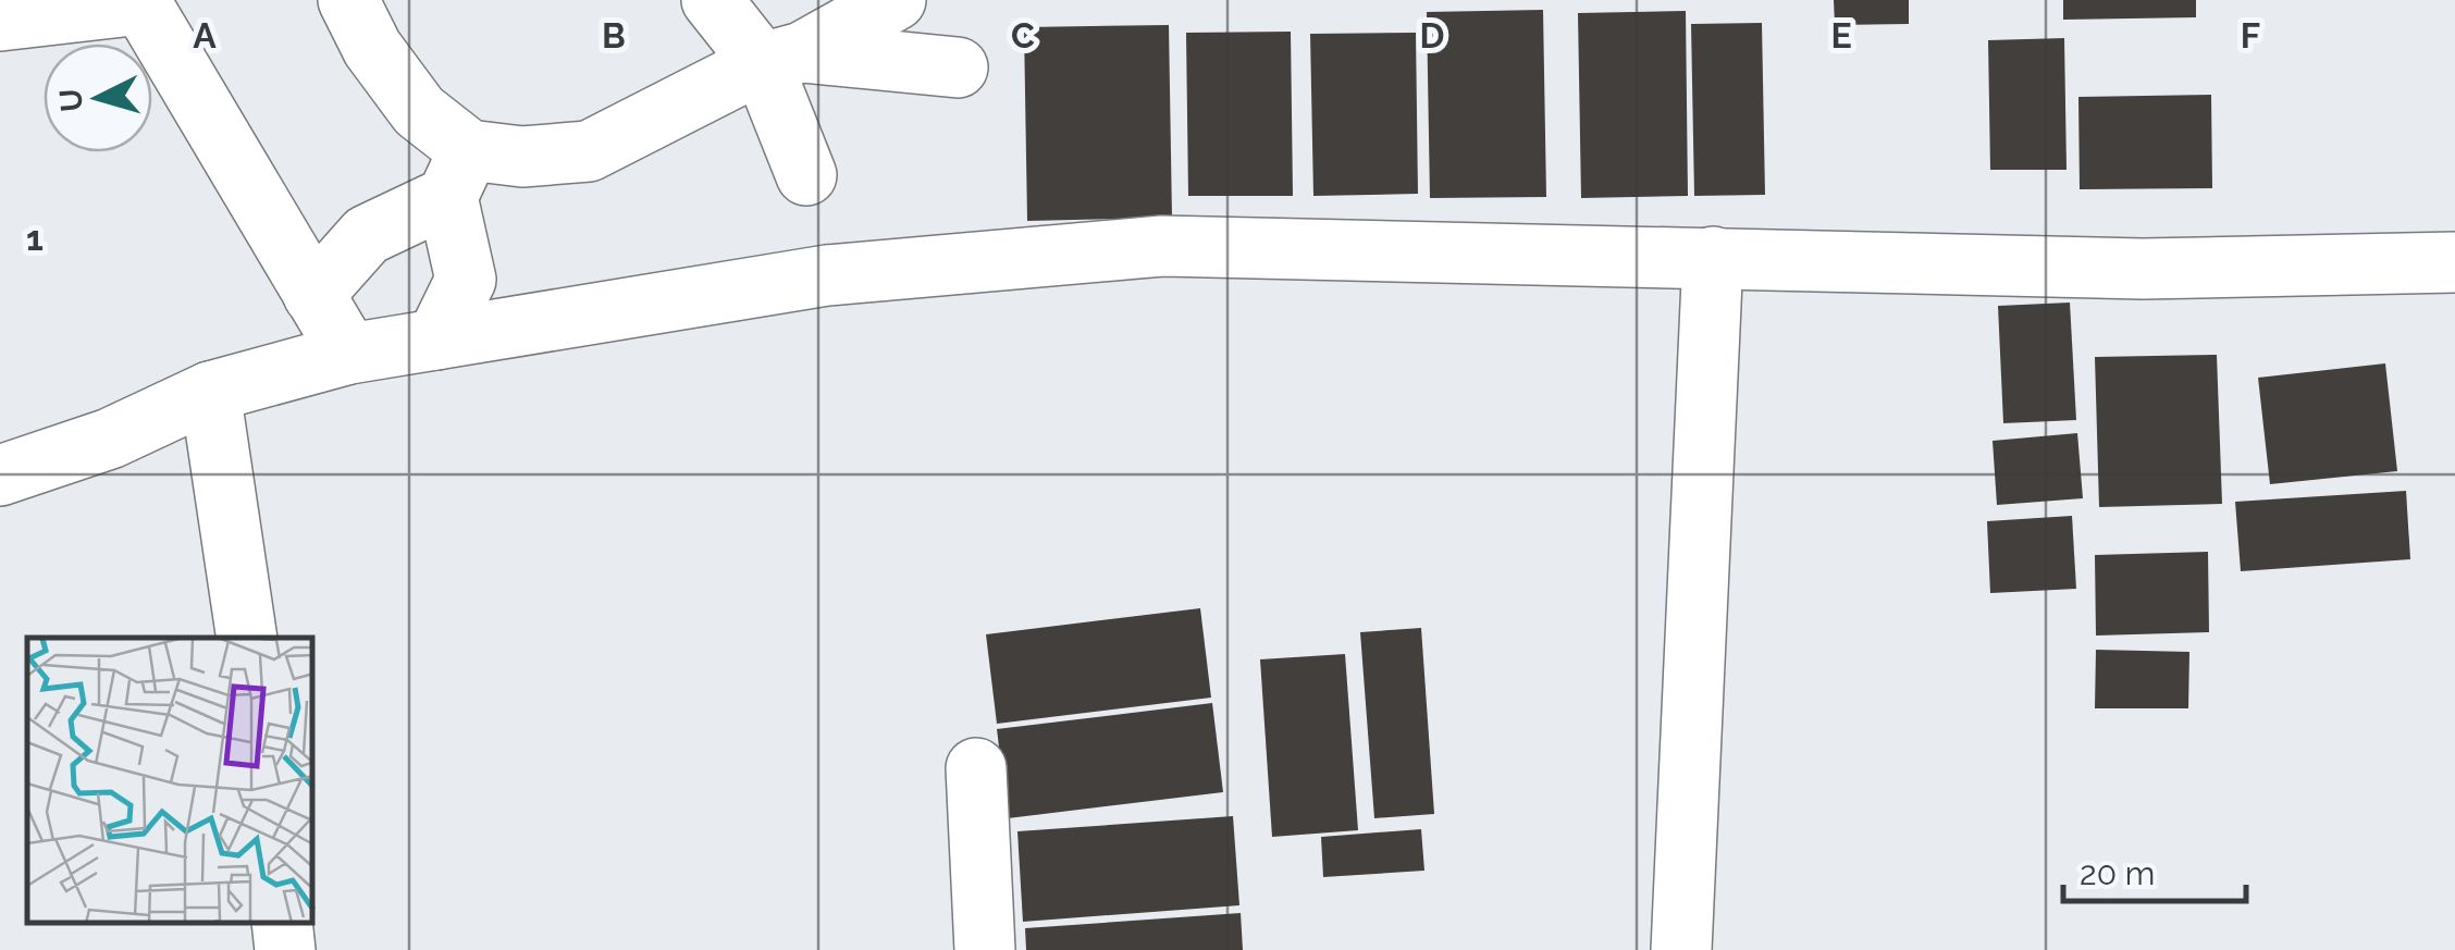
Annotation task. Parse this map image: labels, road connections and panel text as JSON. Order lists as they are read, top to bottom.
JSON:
{
  "scale_bar": "20 m",
  "north": "left",
  "grid": {
    "columns": [
      "A",
      "B",
      "C",
      "D",
      "E",
      "F"
    ],
    "rows": ["1"]
  }
}
